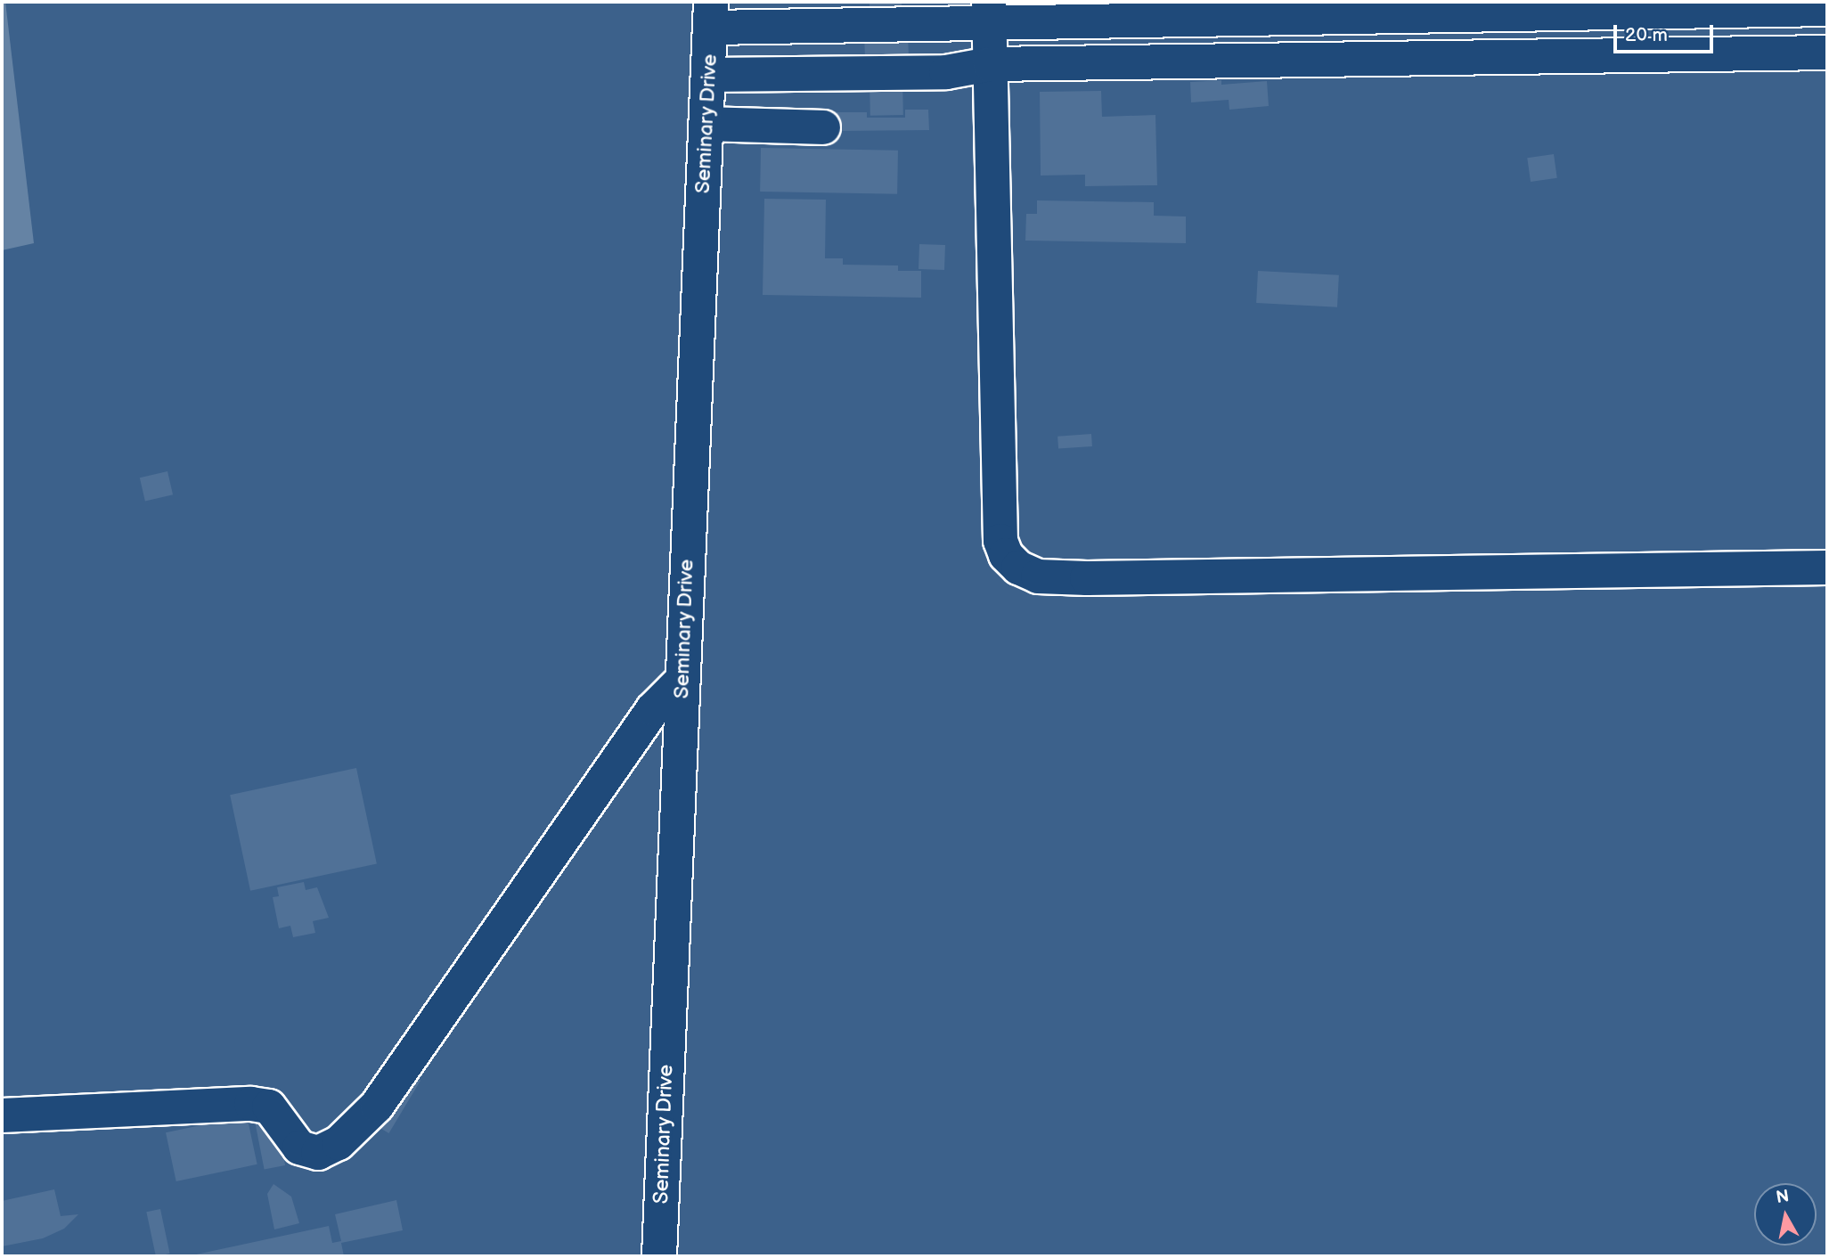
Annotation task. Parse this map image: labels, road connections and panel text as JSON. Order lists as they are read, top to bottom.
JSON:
{
  "streets": {
    "street": ["Seminary Drive"]
  },
  "scale_bar": "20 m",
  "north": "top"
}
